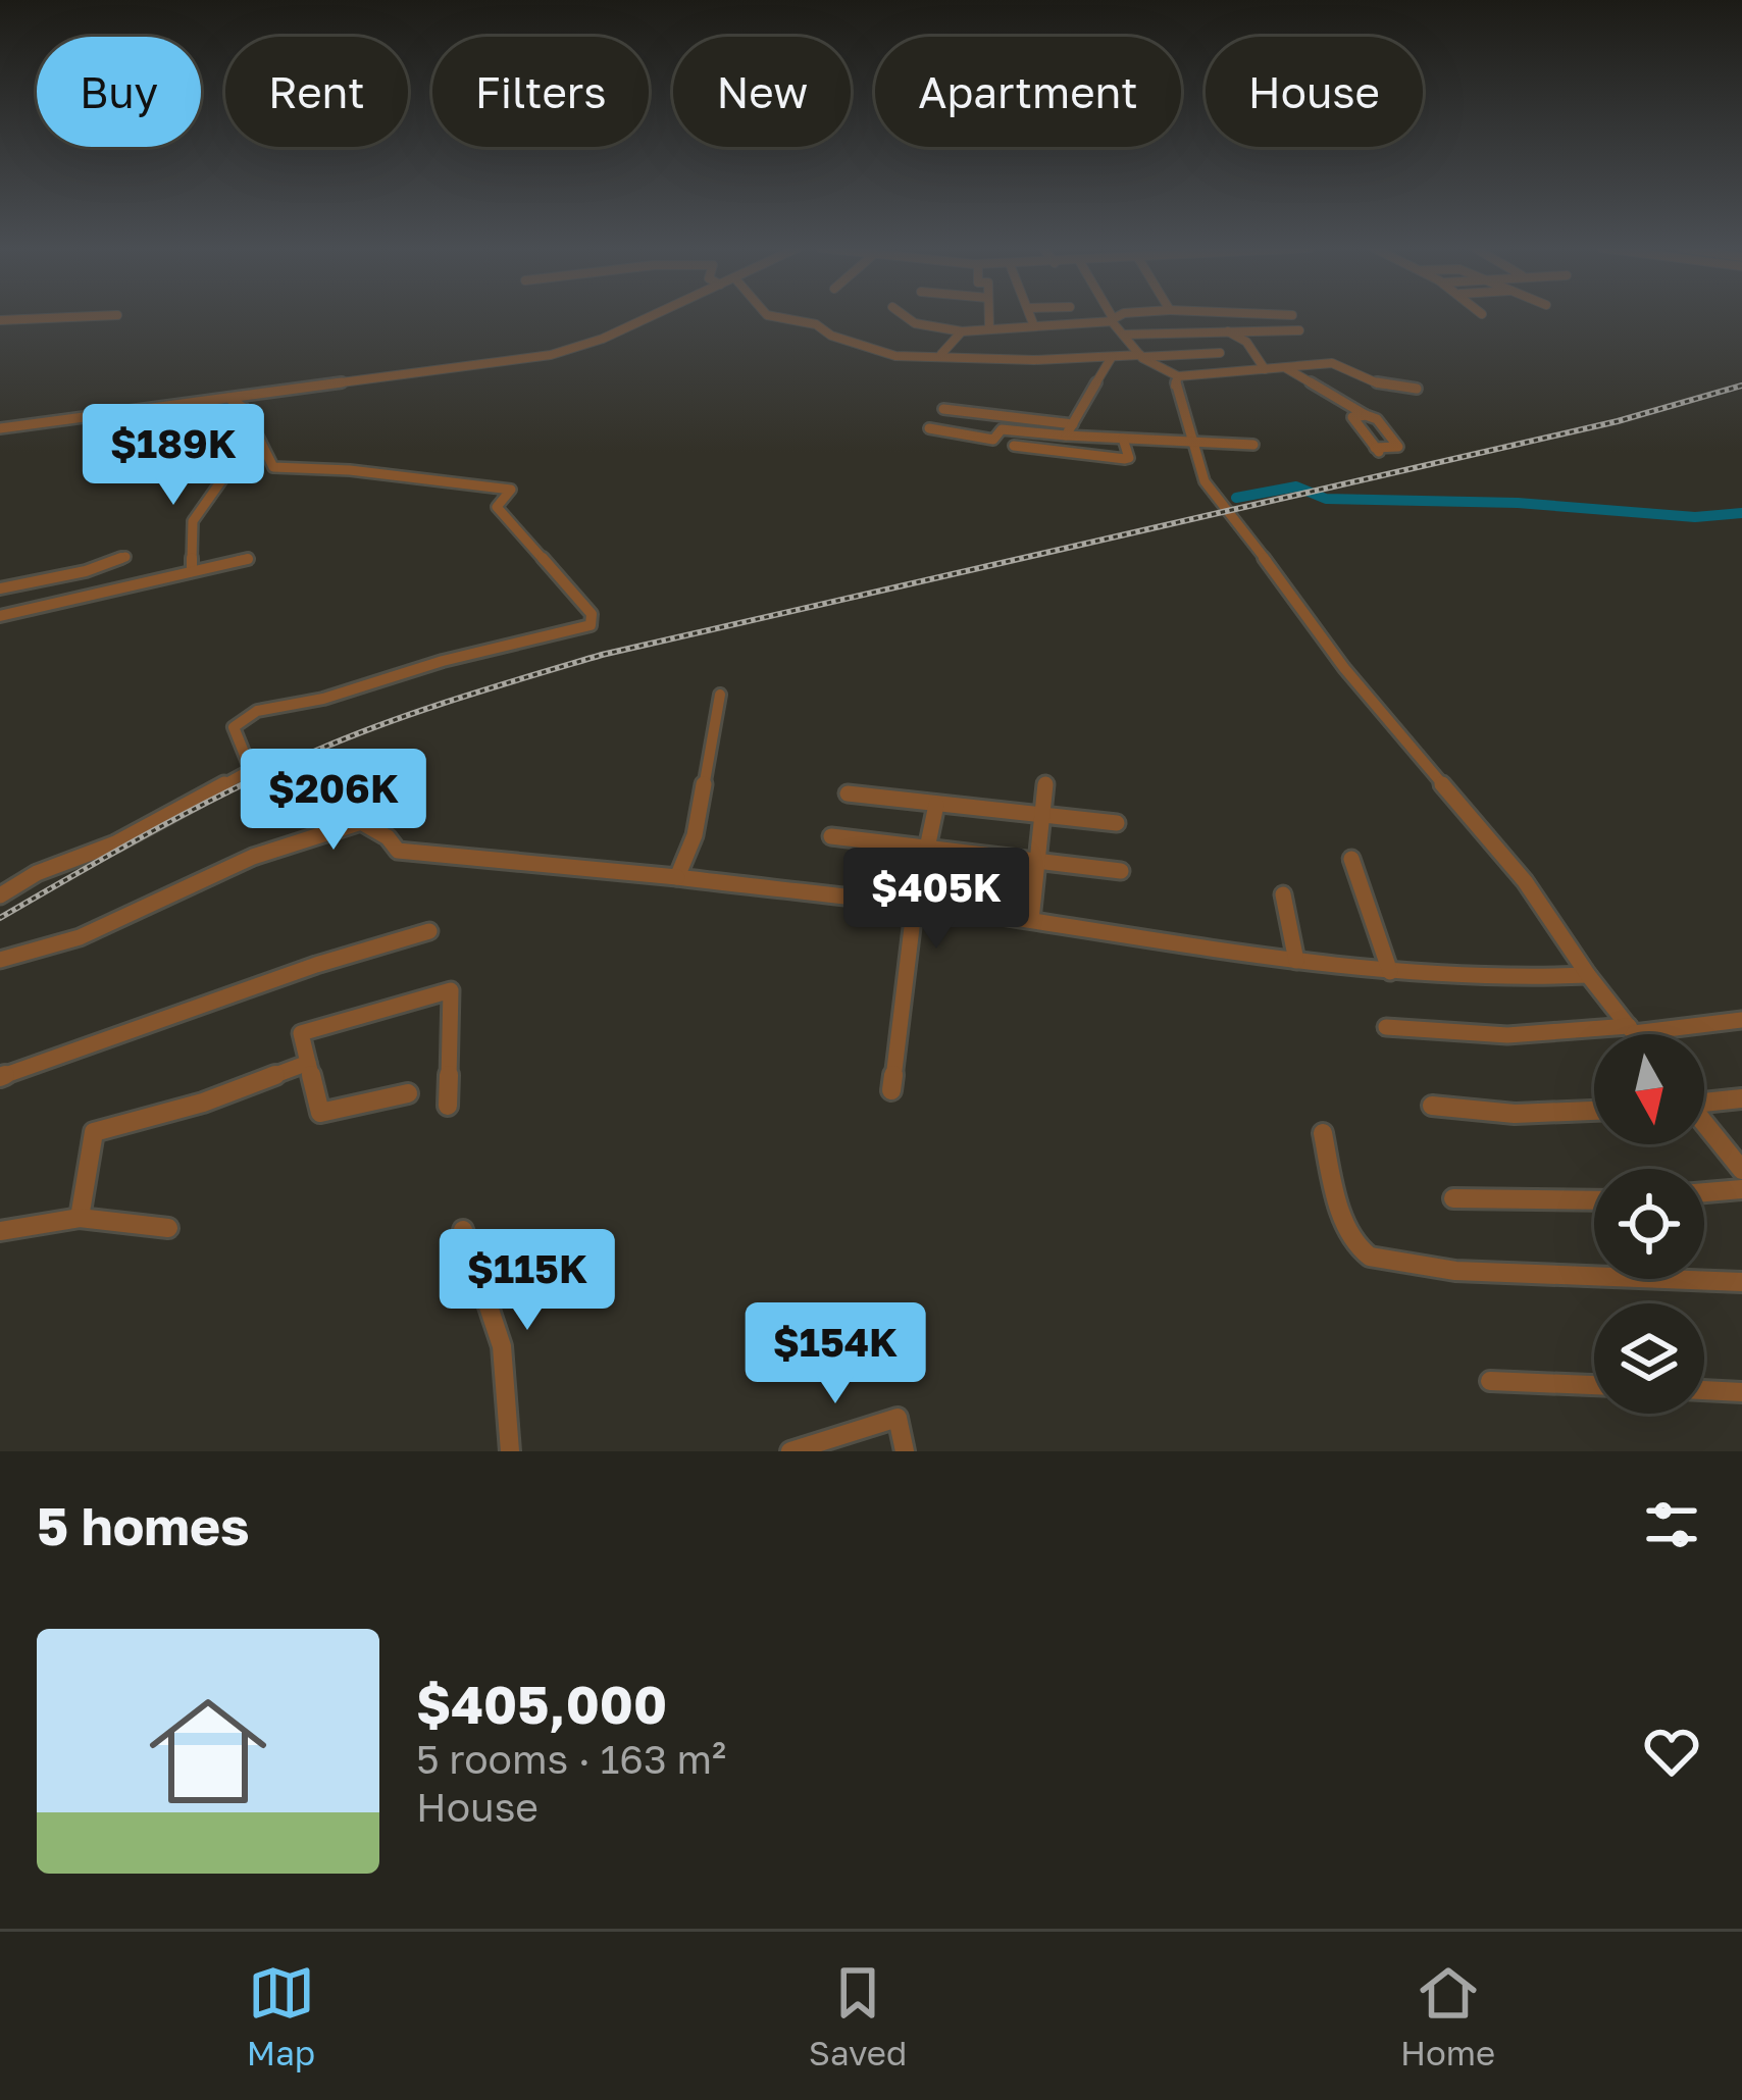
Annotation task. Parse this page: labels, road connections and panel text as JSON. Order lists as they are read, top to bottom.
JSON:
{
  "north": "bottom",
  "page": {
    "chip": [
      "Buy",
      "Rent",
      "Filters",
      "New",
      "Apartment",
      "House"
    ],
    "price": [
      "$189K",
      "$206K",
      "$405K",
      "$115K",
      "$154K"
    ],
    "heading": "5 homes",
    "list": [
      {
        "name": "$405,000",
        "note": "5 rooms · 163 m² · House"
      }
    ],
    "tabs": ["Map", "Saved", "Home"]
  }
}
